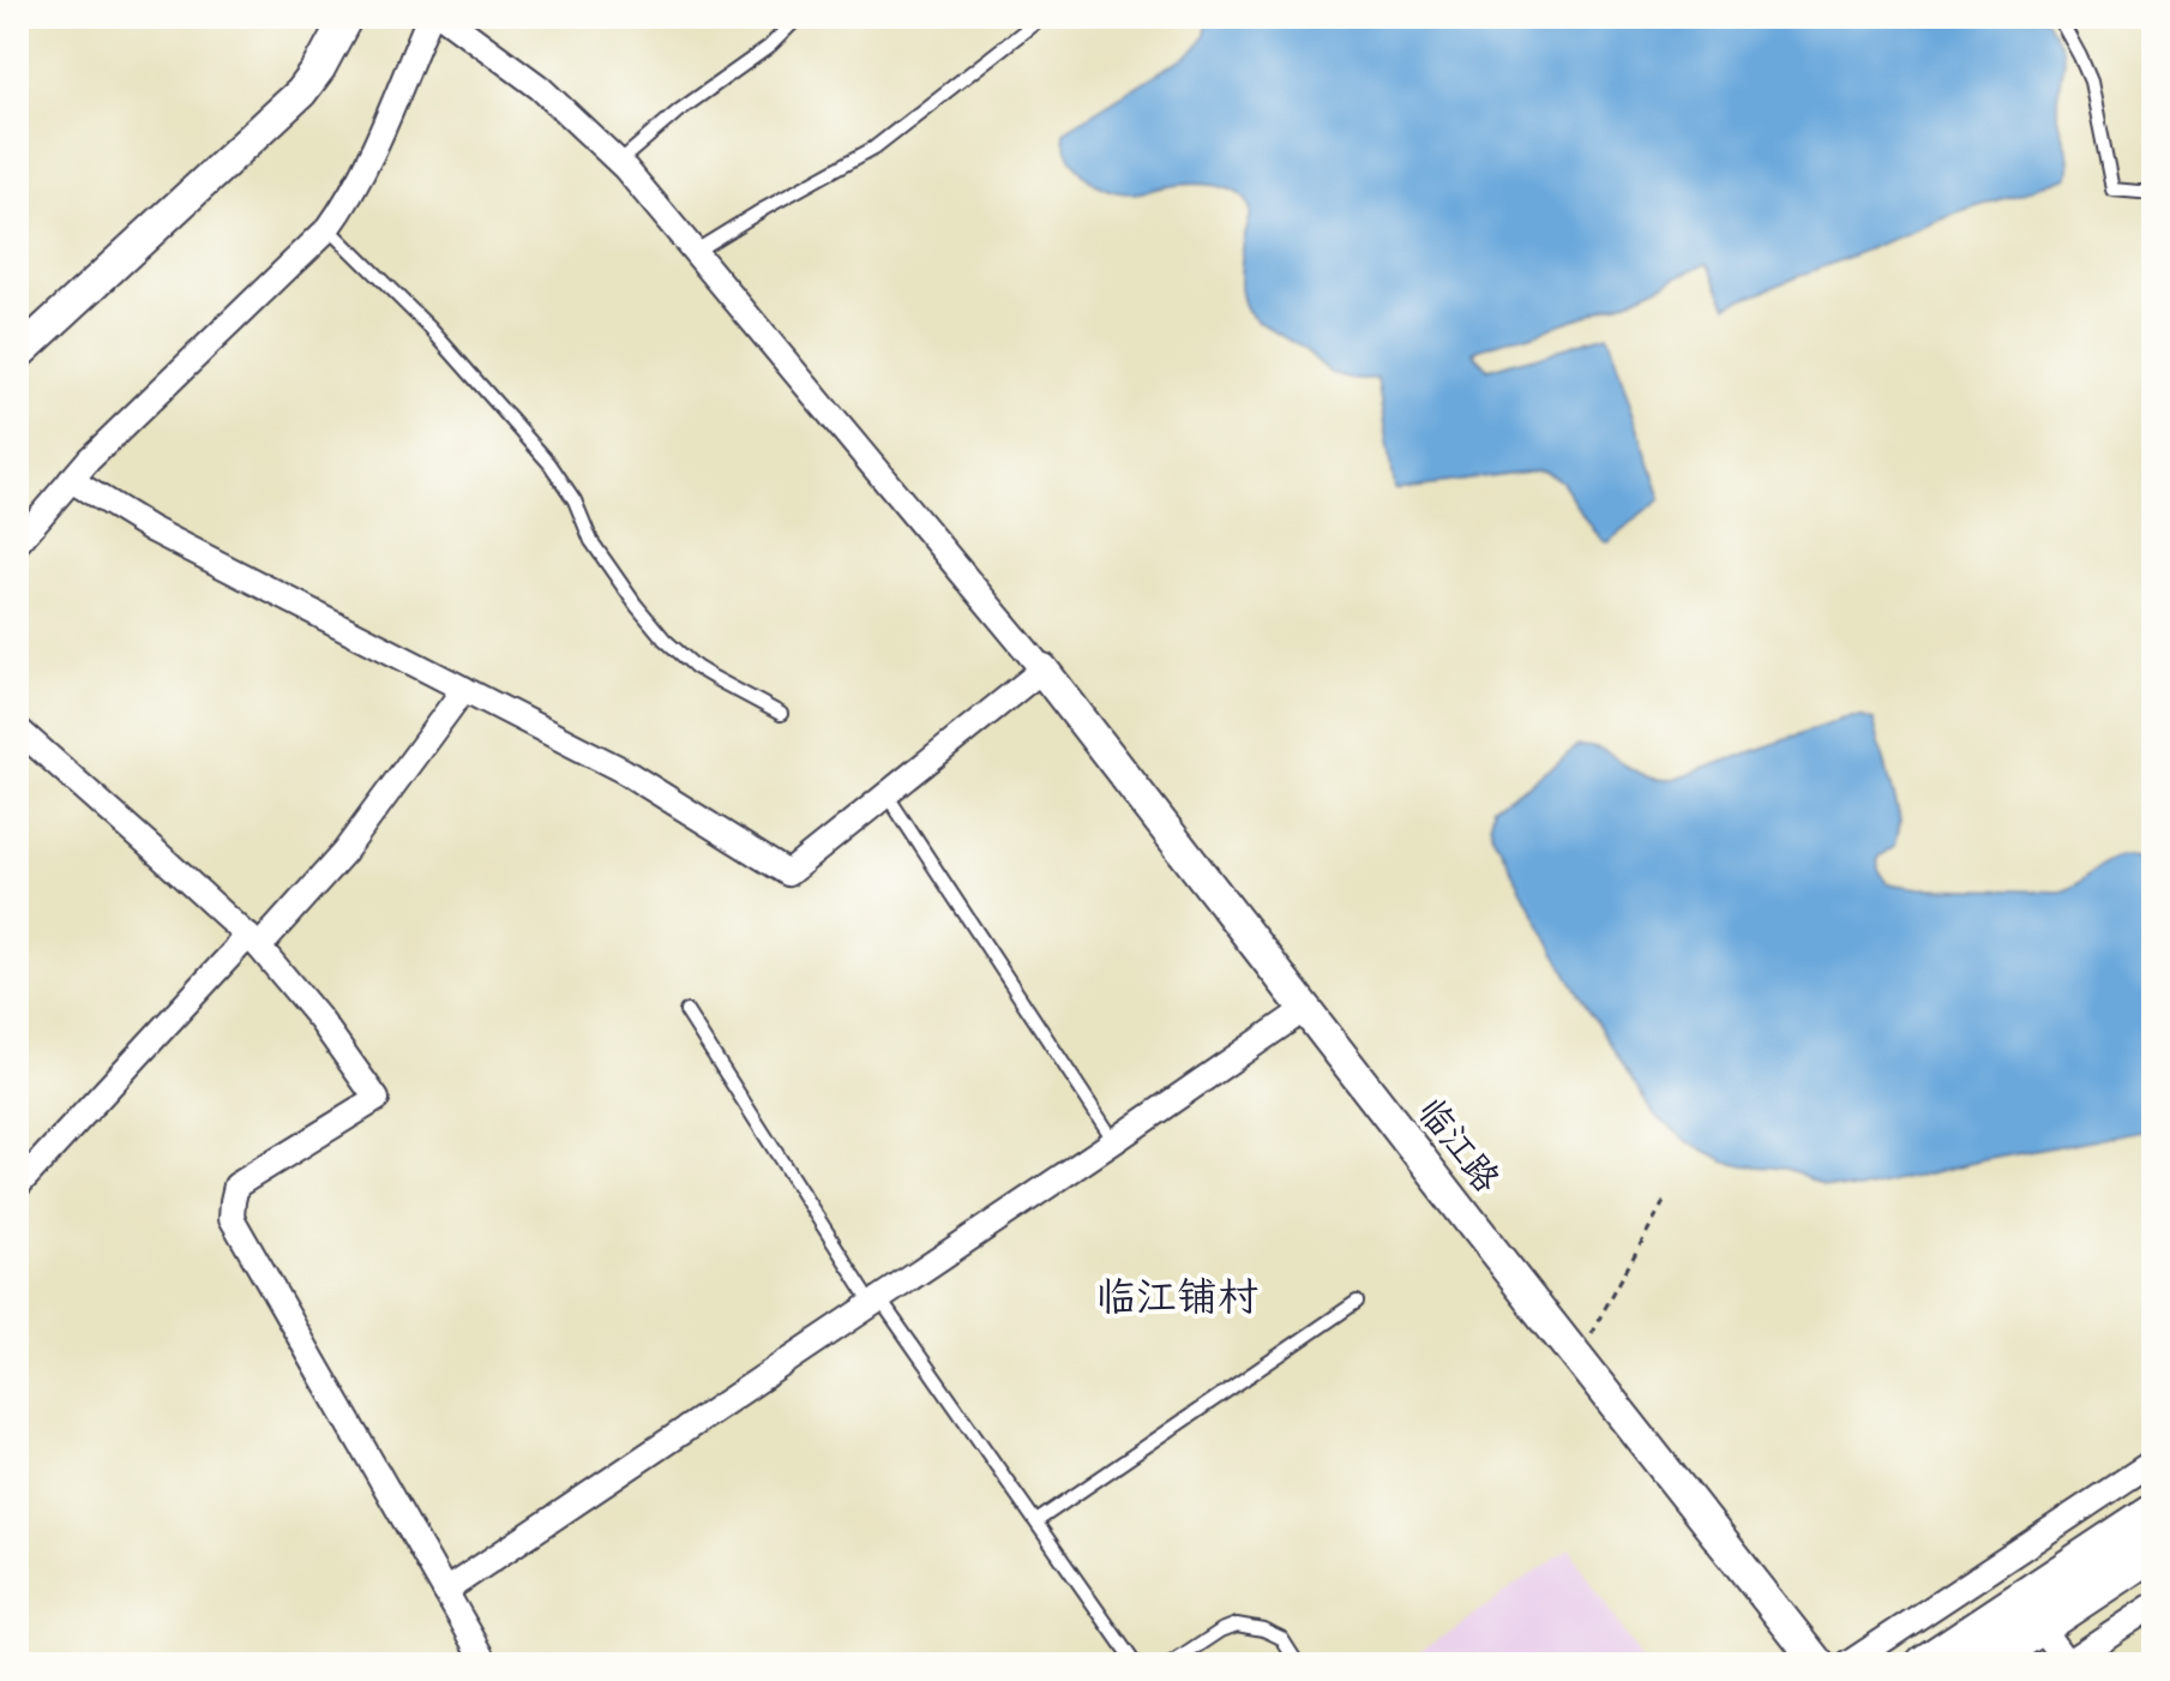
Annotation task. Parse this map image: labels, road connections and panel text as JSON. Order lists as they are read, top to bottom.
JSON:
{
  "streets": {
    "street": ["临江路"]
  },
  "districts": ["临江铺村"]
}
